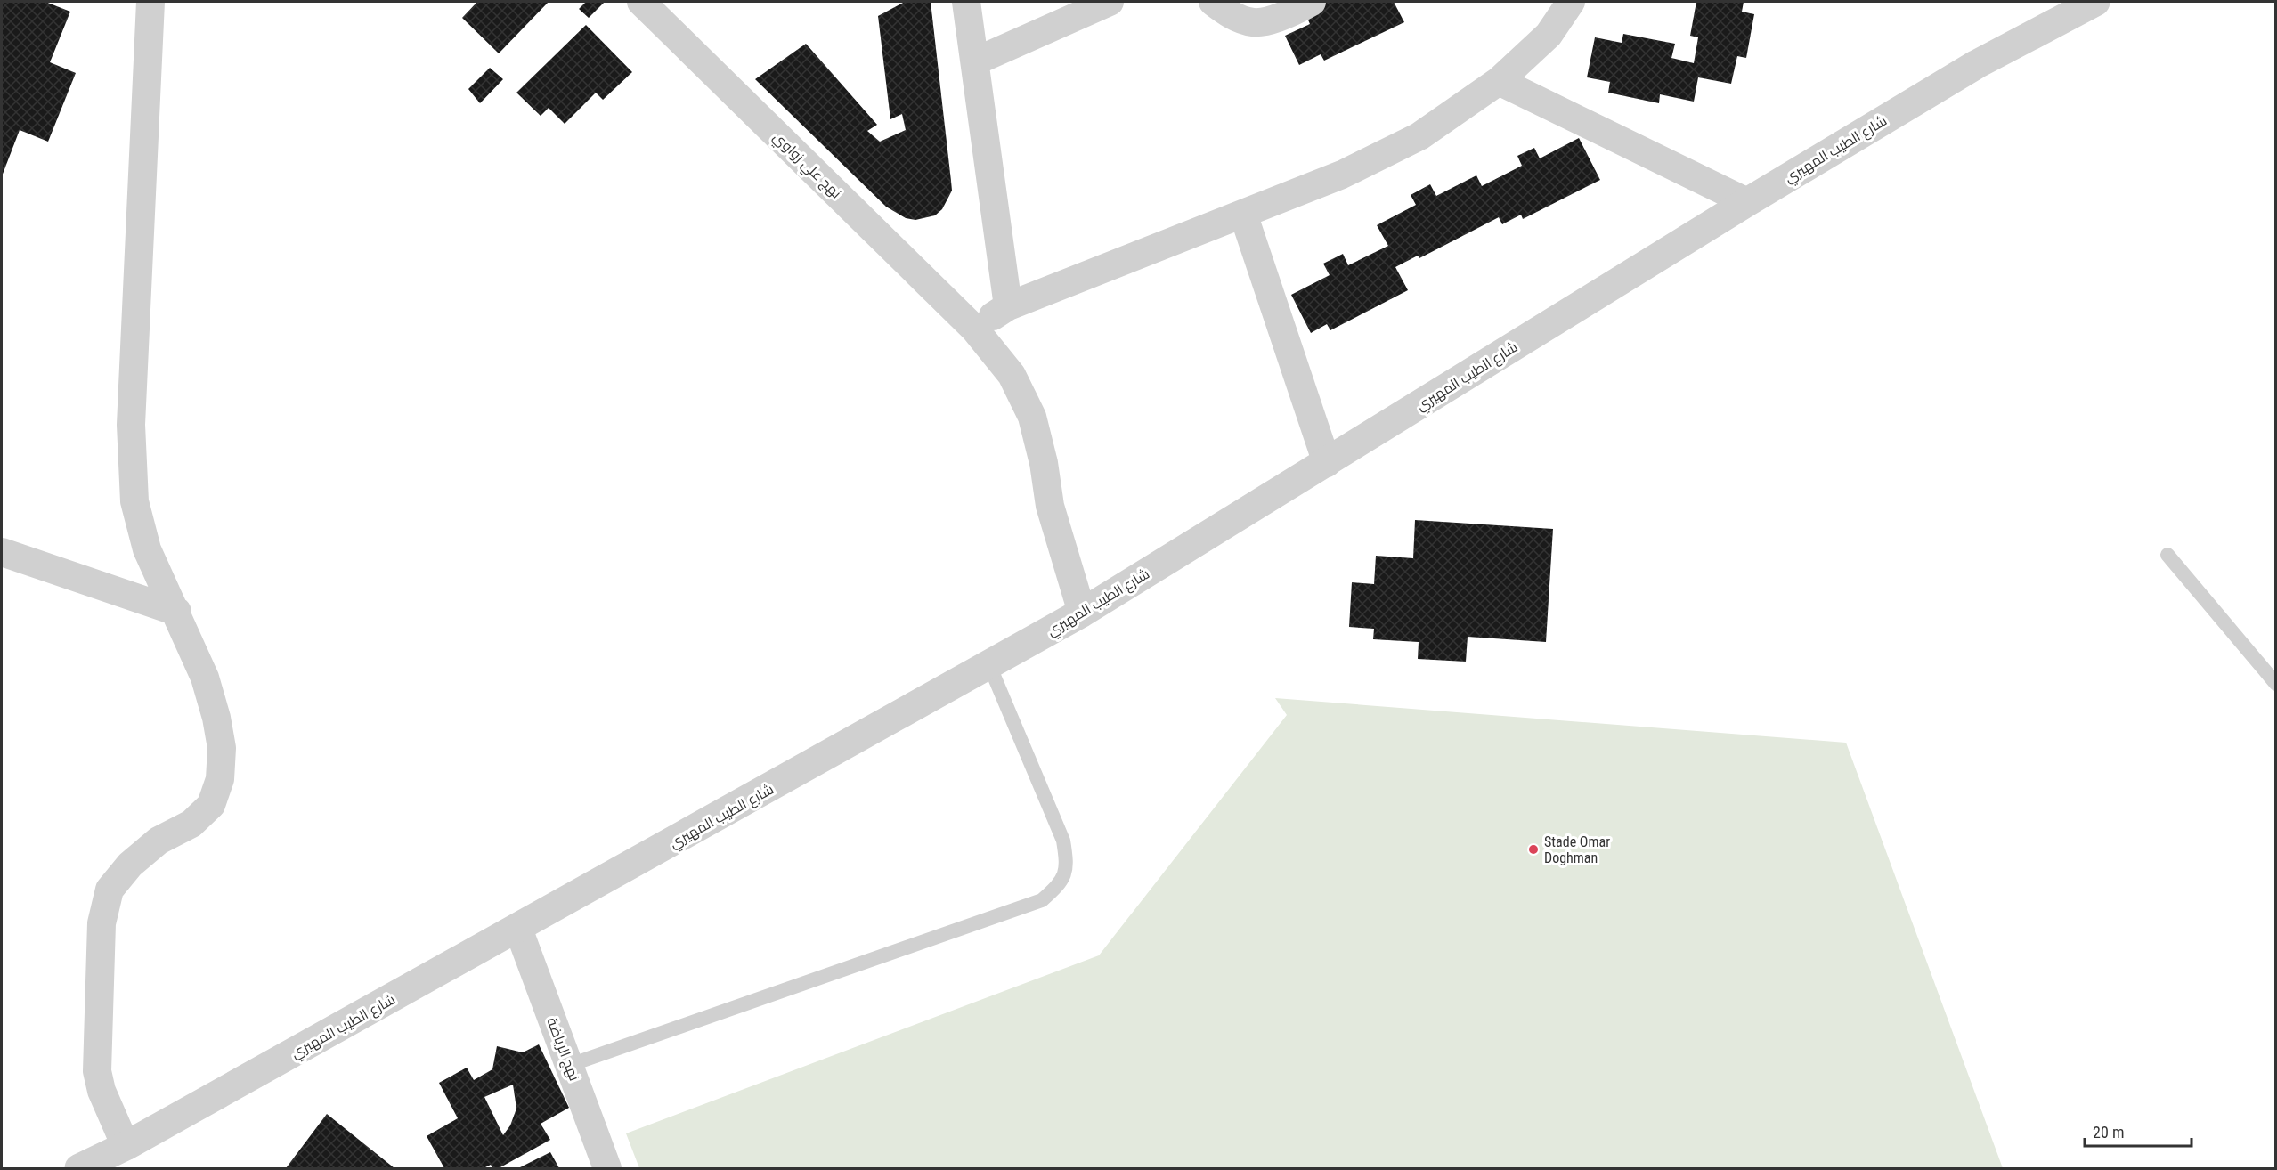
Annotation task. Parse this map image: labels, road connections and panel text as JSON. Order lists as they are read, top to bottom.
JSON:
{
  "streets": {
    "street": ["شارع الطيب المهيري", "نهج علي زواوي", "نهج الرياضة"]
  },
  "crossings": [
    ["شارع الطيب المهيري", "نهج علي زواوي"],
    ["شارع الطيب المهيري", "نهج الرياضة"]
  ],
  "places": ["Stade Omar Doghman"],
  "scale_bar": "20 m"
}
